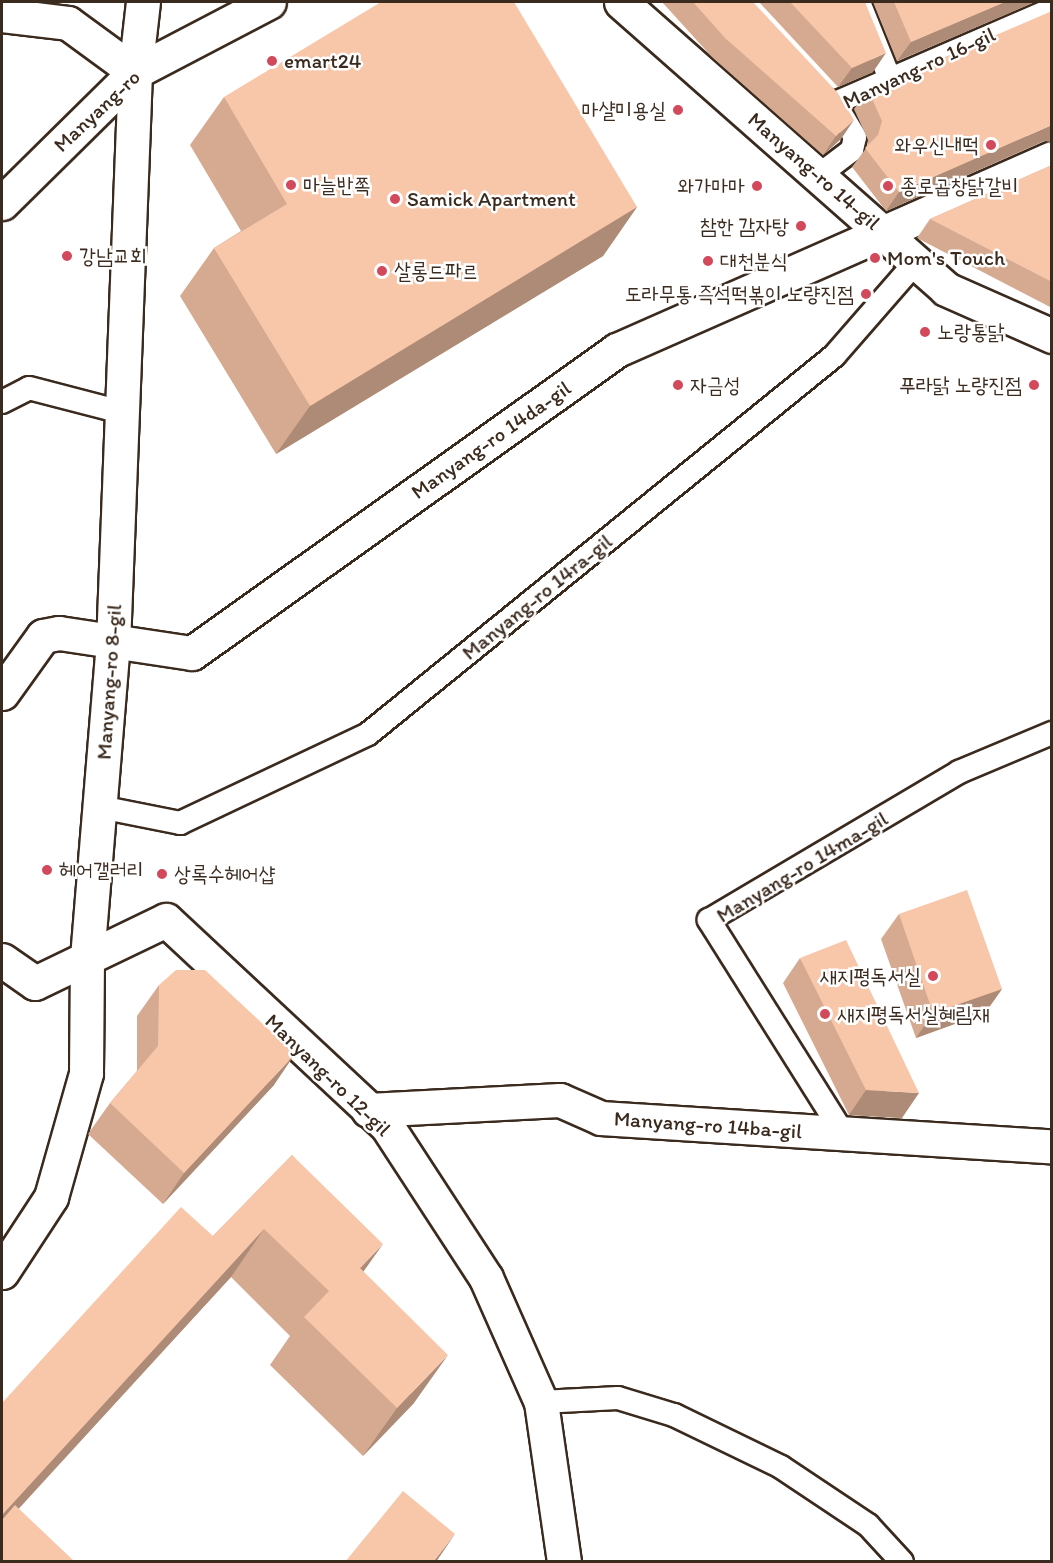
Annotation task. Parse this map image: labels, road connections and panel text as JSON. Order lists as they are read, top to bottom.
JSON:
{
  "streets": {
    "street": [
      "Manyang-ro",
      "Manyang-ro 14-gil",
      "Manyang-ro 14da-gil",
      "Manyang-ro 8-gil",
      "Manyang-ro 12-gil",
      "Manyang-ro 14ba-gil"
    ],
    "lane": ["Manyang-ro 16-gil", "Manyang-ro 14ra-gil", "Manyang-ro 14ma-gil"]
  },
  "crossings": [
    ["Manyang-ro 16-gil", "Manyang-ro 14-gil"],
    ["Manyang-ro", "Manyang-ro 8-gil"],
    ["Manyang-ro 14-gil", "Manyang-ro 14da-gil"],
    ["Manyang-ro 14-gil", "Manyang-ro 14ra-gil"],
    ["Manyang-ro 14da-gil", "Manyang-ro 8-gil"],
    ["Manyang-ro 14ra-gil", "Manyang-ro 8-gil"],
    ["Manyang-ro 8-gil", "Manyang-ro 12-gil"],
    ["Manyang-ro 14ma-gil", "Manyang-ro 14ba-gil"],
    ["Manyang-ro 12-gil", "Manyang-ro 14ba-gil"]
  ],
  "places": [
    "emart24",
    "마샬미용실",
    "와우신내떡",
    "마늘반쪽",
    "와가마마",
    "종로곱창닭갈비",
    "Samick Apartment",
    "참한 감자탕",
    "강남교회",
    "Mom's Touch",
    "대천분식",
    "살롱드파르",
    "도라무통 즉석떡볶이 노량진점",
    "노랑통닭",
    "자금성",
    "푸라닭 노량진점",
    "헤어갤러리",
    "상록수헤어샵",
    "새지평독서실",
    "새지평독서실혜림재"
  ]
}
